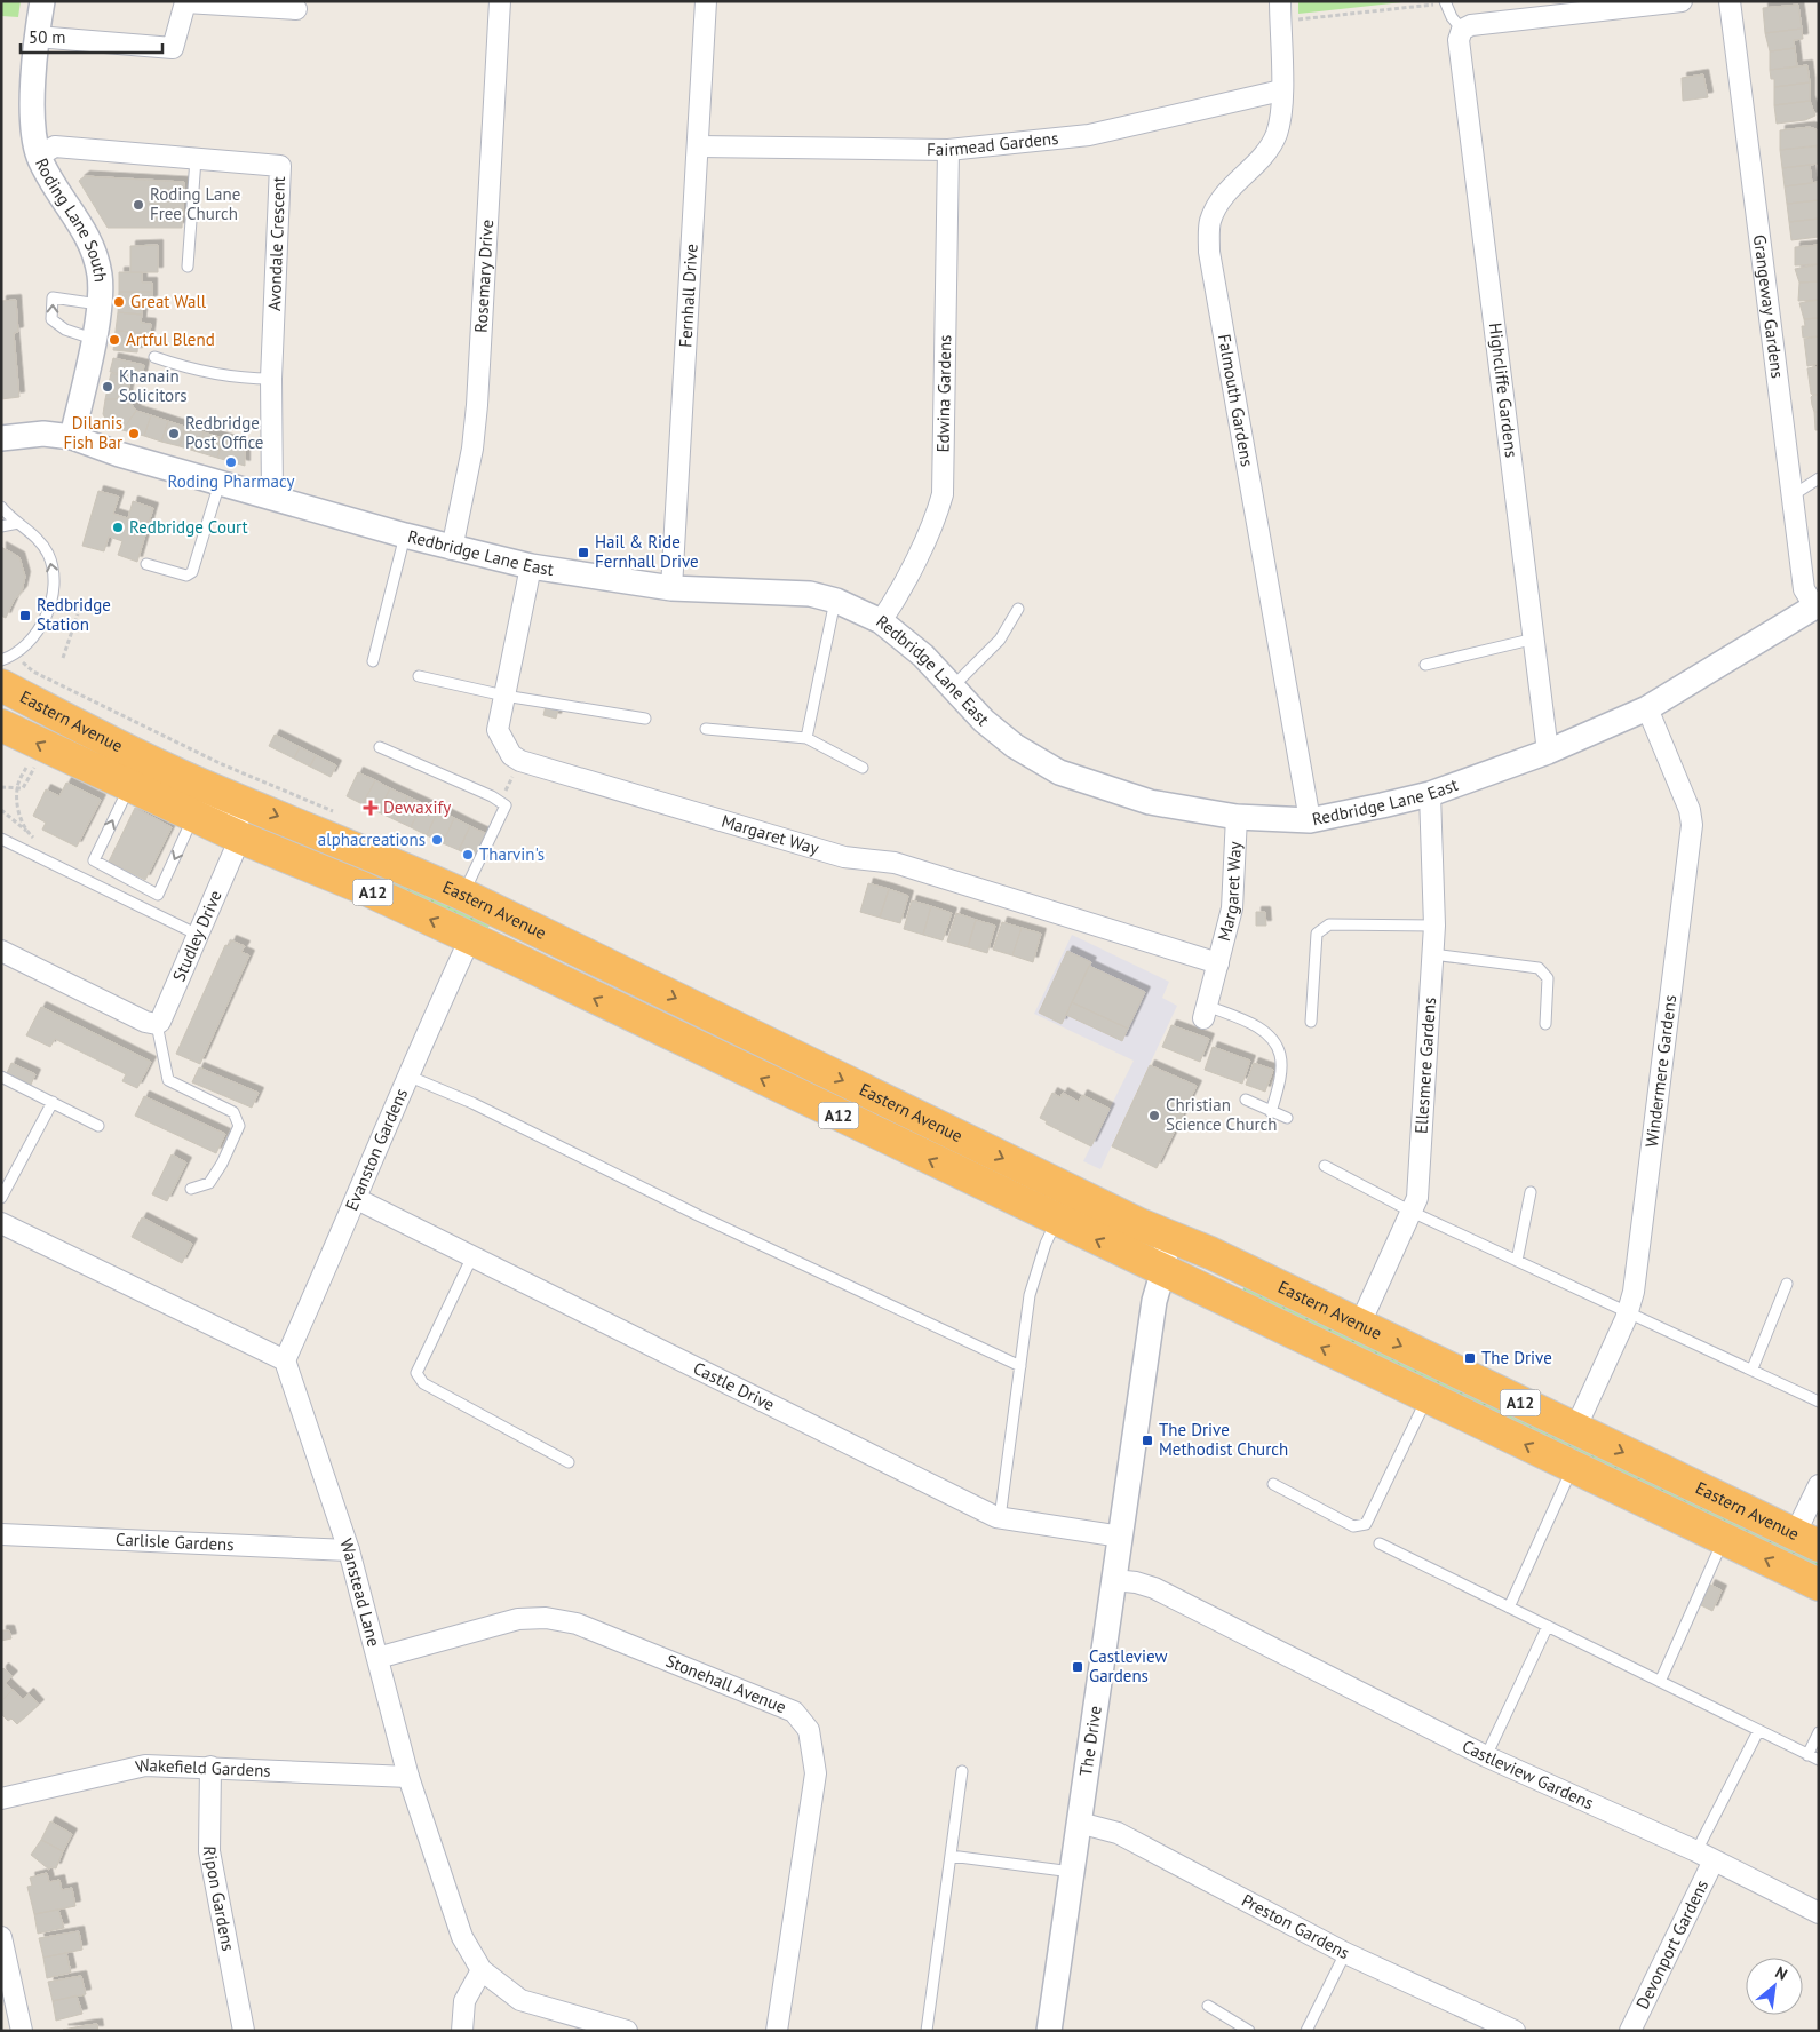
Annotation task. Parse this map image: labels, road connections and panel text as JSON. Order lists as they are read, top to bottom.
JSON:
{
  "streets": {
    "highway": ["Eastern Avenue", "A12"],
    "street": [
      "Fairmead Gardens",
      "Roding Lane South",
      "Avondale Crescent",
      "Rosemary Drive",
      "Fernhall Drive",
      "Grangeway Gardens",
      "Highcliffe Gardens",
      "Edwina Gardens",
      "Falmouth Gardens",
      "Redbridge Lane East",
      "Margaret Way",
      "Studley Drive",
      "Ellesmere Gardens",
      "Windermere Gardens",
      "Evanston Gardens",
      "Castle Drive",
      "Carlisle Gardens",
      "Wanstead Lane",
      "Stonehall Avenue",
      "The Drive",
      "Wakefield Gardens",
      "Castleview Gardens",
      "Ripon Gardens",
      "Preston Gardens",
      "Devonport Gardens"
    ]
  },
  "crossings": [
    ["Fairmead Gardens", "Fernhall Drive"],
    ["Fairmead Gardens", "Edwina Gardens"],
    ["Fairmead Gardens", "Falmouth Gardens"],
    ["Roding Lane South", "Avondale Crescent"],
    ["Roding Lane South", "Redbridge Lane East"],
    ["Avondale Crescent", "Redbridge Lane East"],
    ["Rosemary Drive", "Redbridge Lane East"],
    ["Fernhall Drive", "Redbridge Lane East"],
    ["Grangeway Gardens", "Redbridge Lane East"],
    ["Highcliffe Gardens", "Redbridge Lane East"],
    ["Edwina Gardens", "Redbridge Lane East"],
    ["Falmouth Gardens", "Redbridge Lane East"],
    ["Redbridge Lane East", "Margaret Way"],
    ["Redbridge Lane East", "Ellesmere Gardens"],
    ["Redbridge Lane East", "Windermere Gardens"],
    ["Eastern Avenue", "Studley Drive"],
    ["Eastern Avenue", "Ellesmere Gardens"],
    ["Eastern Avenue", "Windermere Gardens"],
    ["Eastern Avenue", "Evanston Gardens"],
    ["Eastern Avenue", "The Drive"],
    ["Evanston Gardens", "Castle Drive"],
    ["Evanston Gardens", "Wanstead Lane"],
    ["Castle Drive", "The Drive"],
    ["Carlisle Gardens", "Wanstead Lane"],
    ["Wanstead Lane", "Stonehall Avenue"],
    ["Wanstead Lane", "Wakefield Gardens"],
    ["The Drive", "Castleview Gardens"],
    ["The Drive", "Preston Gardens"],
    ["Wakefield Gardens", "Ripon Gardens"],
    ["Castleview Gardens", "Devonport Gardens"]
  ],
  "places": {
    "other": [
      "Roding Lane Free Church",
      "Great Wall",
      "Artful Blend",
      "Khanain Solicitors",
      "Dilanis Fish Bar",
      "Redbridge Post Office",
      "Roding Pharmacy",
      "Redbridge Court",
      "alphacreations",
      "Tharvin's",
      "Christian Science Church"
    ],
    "transit": [
      "Hail & Ride Fernhall Drive",
      "Redbridge Station",
      "The Drive",
      "The Drive Methodist Church",
      "Castleview Gardens"
    ],
    "health": ["Dewaxify"]
  },
  "scale_bar": "50 m",
  "north": "top right"
}
